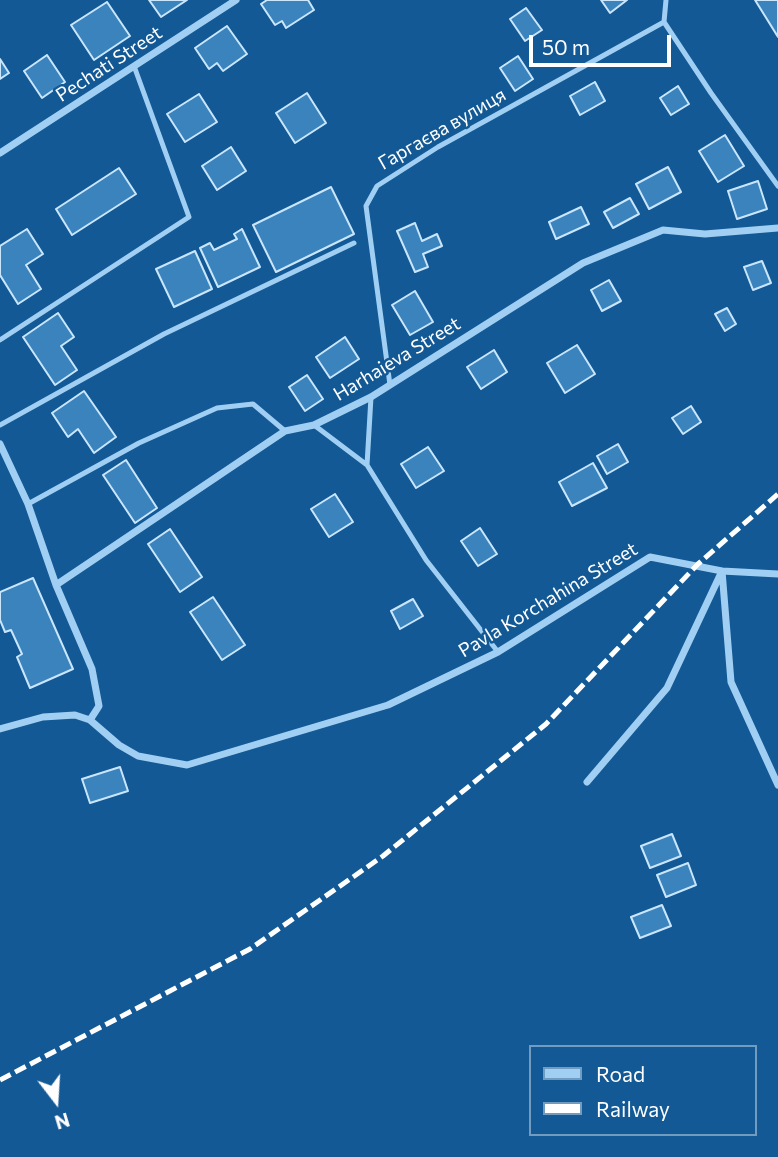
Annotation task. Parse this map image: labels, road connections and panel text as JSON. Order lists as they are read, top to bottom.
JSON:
{
  "streets": {
    "street": ["Pechati Street", "Harhaieva Street", "Pavla Korchahina Street"],
    "lane": ["Гаргаєва вулиця"]
  },
  "crossings": [
    ["Гаргаєва вулиця", "Harhaieva Street"]
  ],
  "legend": ["Road", "Railway"],
  "scale_bar": "50 m",
  "north": "bottom"
}
